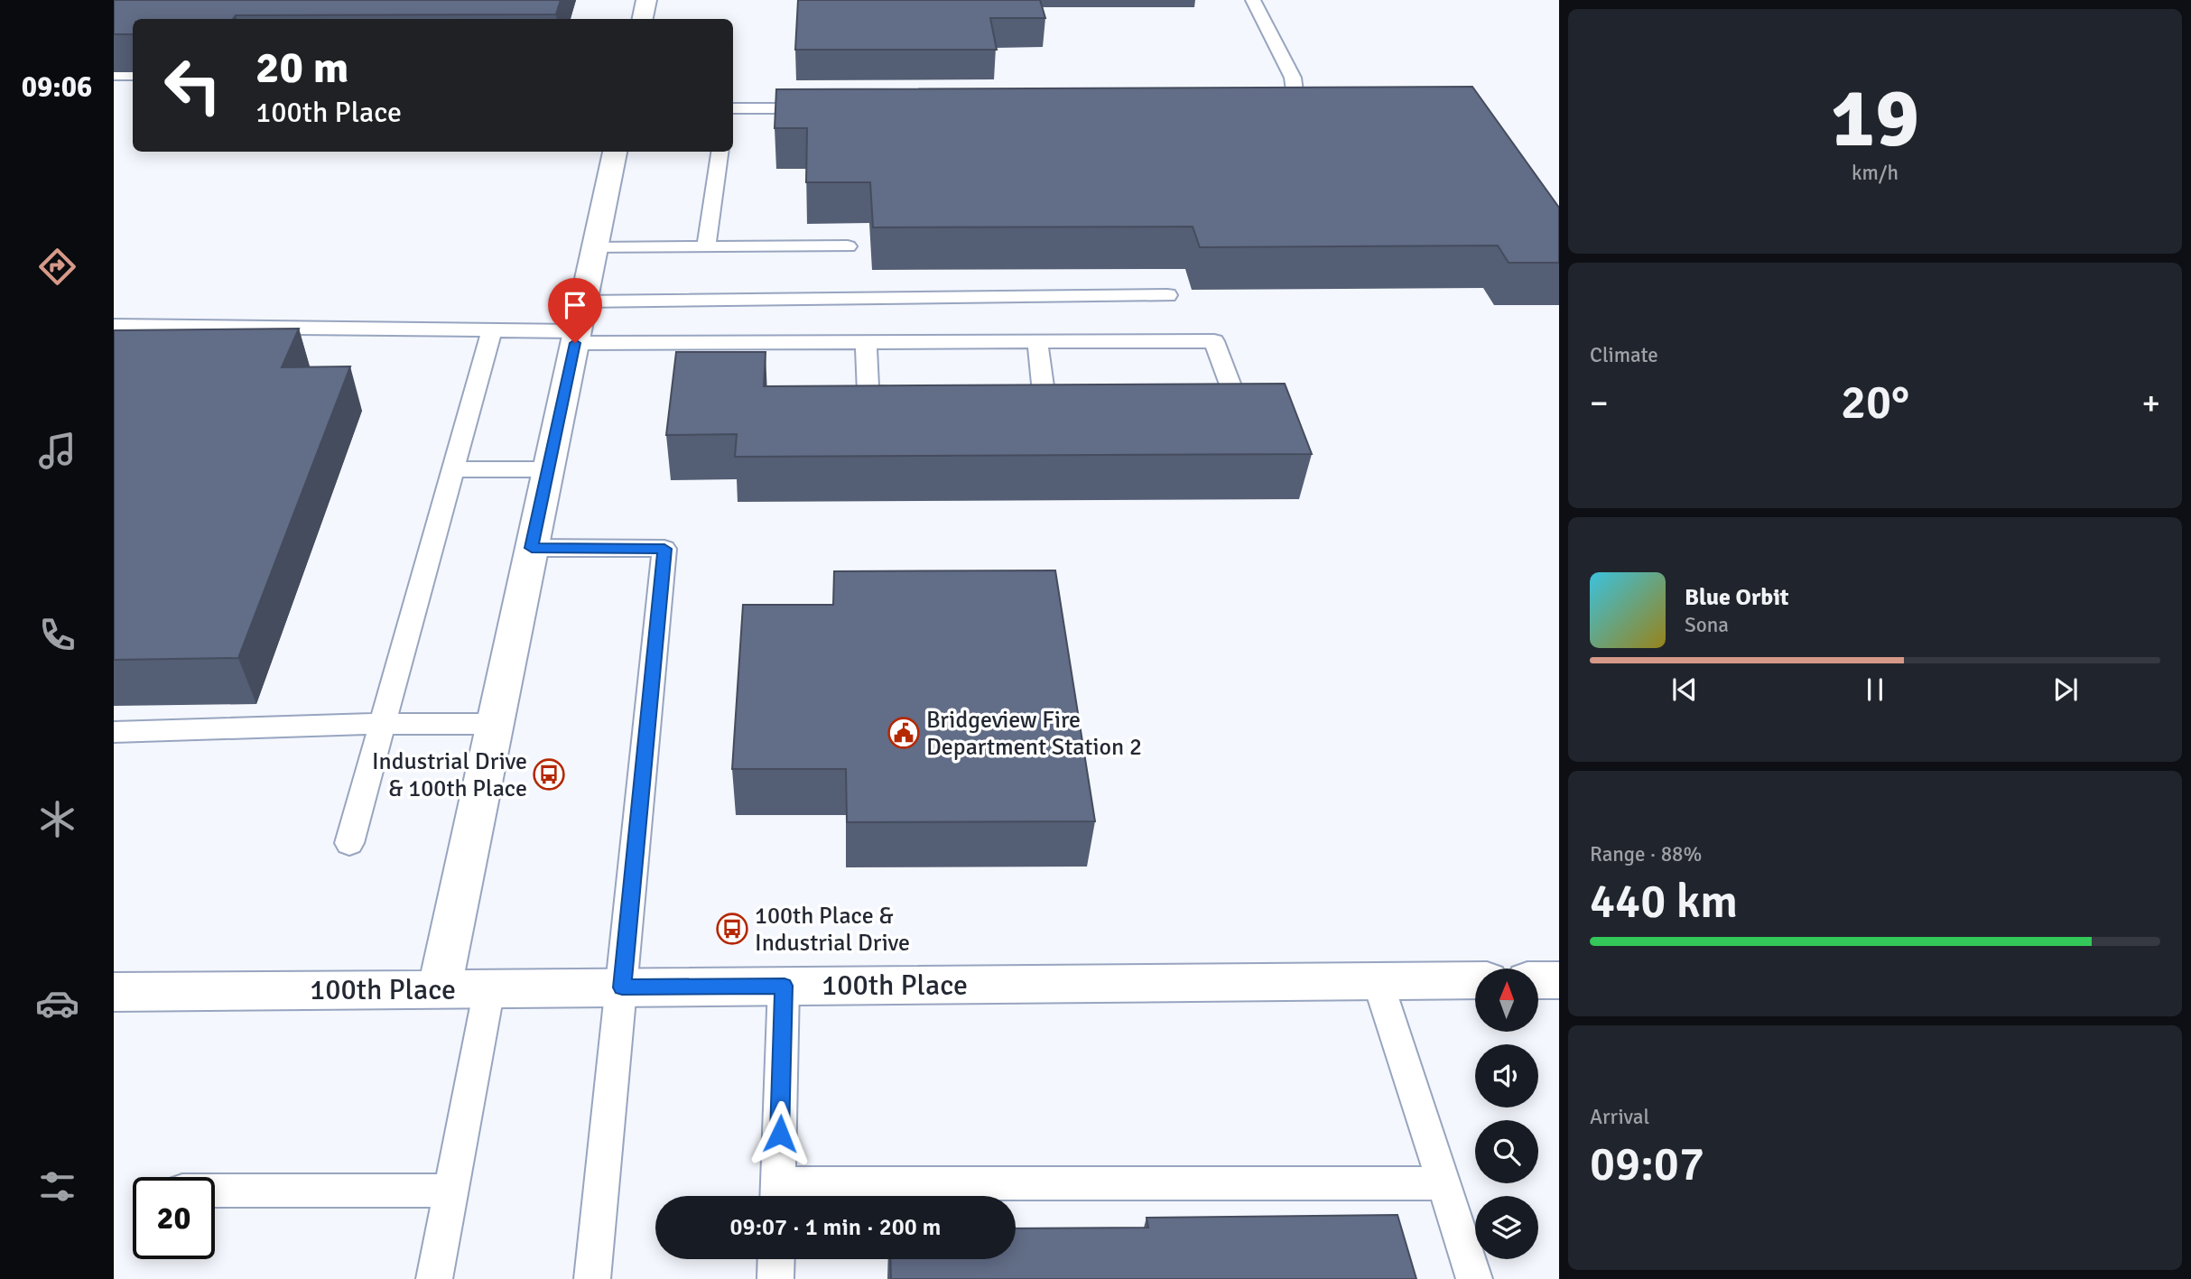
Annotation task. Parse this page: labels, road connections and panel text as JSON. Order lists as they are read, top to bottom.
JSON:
{
  "streets": {
    "street": ["100th Place"]
  },
  "places": {
    "public building": ["Bridgeview Fire Department Station 2"],
    "bus stop": ["Industrial Drive & 100th Place", "100th Place & Industrial Drive"]
  },
  "north": "top",
  "page": {
    "tabs": "09:06",
    "tile": [
      ["19", "km/h"],
      "Climate",
      ["Range · 88%", "440 km"],
      ["Arrival", "09:07"]
    ],
    "turn": ["20 m", "100th Place"],
    "heat": ["−", "20°", "+"],
    "song": ["Blue Orbit", "Sona"],
    "limit": "20",
    "trip": "09:07 · 1 min · 200 m"
  }
}
